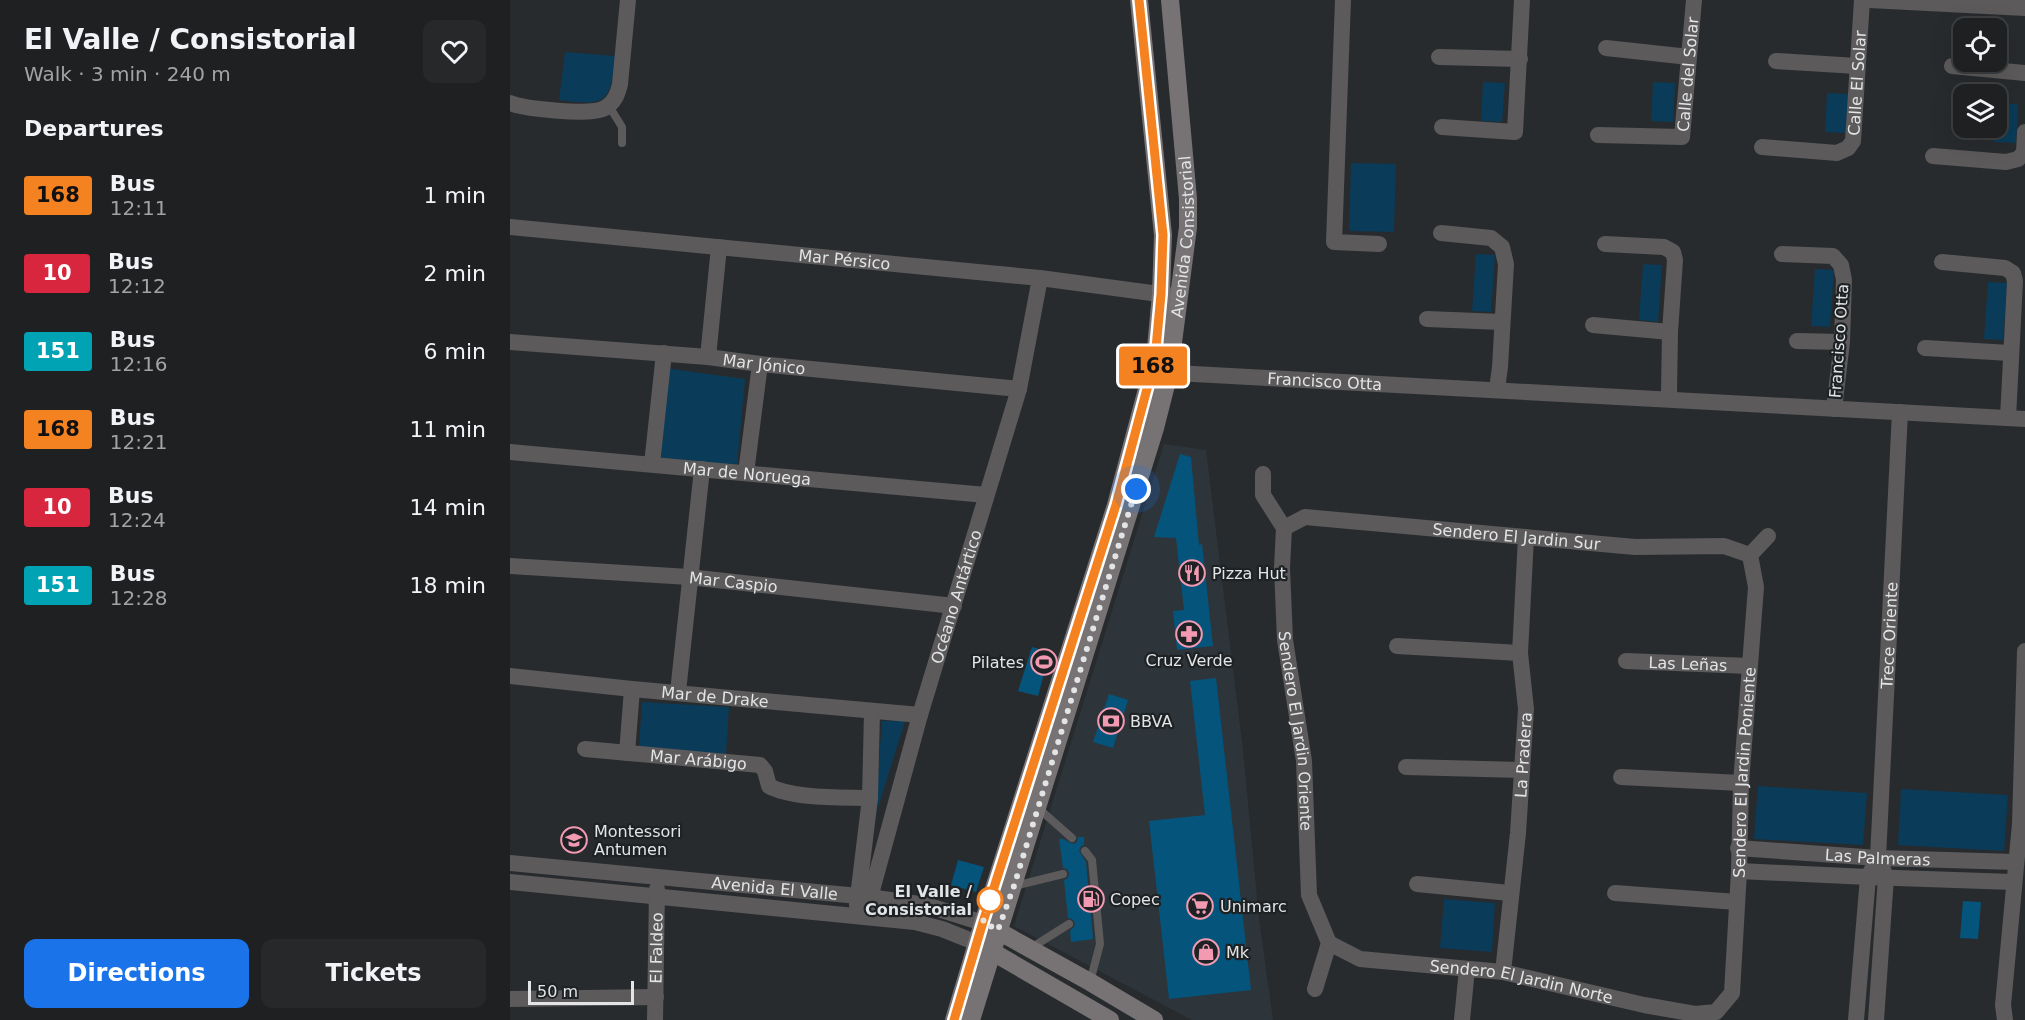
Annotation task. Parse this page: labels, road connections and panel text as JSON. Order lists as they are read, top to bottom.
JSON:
{
  "streets": {
    "main road": ["Avenida Consistorial", "Avenida El Valle"],
    "street": [
      "Calle del Solar",
      "Calle El Solar",
      "Mar Pérsico",
      "Francisco Otta",
      "Mar Jónico",
      "Mar de Noruega",
      "Sendero El Jardin Sur",
      "Mar Caspio",
      "Océano Antártico",
      "Trece Oriente",
      "Las Leñas",
      "Mar de Drake",
      "Sendero El Jardin Oriente",
      "La Pradera",
      "Mar Arábigo",
      "Sendero El Jardin Poniente",
      "Las Palmeras",
      "El Faldeo",
      "Sendero El Jardin Norte"
    ]
  },
  "crossings": [
    ["Avenida Consistorial", "Mar Pérsico"],
    ["Avenida Consistorial", "Francisco Otta"],
    ["Avenida Consistorial", "Avenida El Valle"],
    ["Mar Pérsico", "Océano Antártico"],
    ["Francisco Otta", "Trece Oriente"],
    ["Mar Jónico", "Océano Antártico"],
    ["Mar de Noruega", "Océano Antártico"],
    ["Sendero El Jardin Sur", "Sendero El Jardin Oriente"],
    ["Sendero El Jardin Sur", "La Pradera"],
    ["Sendero El Jardin Sur", "Sendero El Jardin Poniente"],
    ["Mar Caspio", "Océano Antártico"],
    ["Océano Antártico", "Mar de Drake"],
    ["Océano Antártico", "Mar Arábigo"],
    ["Océano Antártico", "Avenida El Valle"],
    ["Trece Oriente", "Las Palmeras"],
    ["Las Leñas", "Sendero El Jardin Poniente"],
    ["Sendero El Jardin Oriente", "Sendero El Jardin Norte"],
    ["La Pradera", "Sendero El Jardin Norte"],
    ["Sendero El Jardin Poniente", "Las Palmeras"],
    ["Sendero El Jardin Poniente", "Sendero El Jardin Norte"],
    ["Avenida El Valle", "El Faldeo"]
  ],
  "places": {
    "restaurant": ["Pizza Hut"],
    "pharmacy": ["Cruz Verde"],
    "sports": ["Pilates"],
    "bank": ["BBVA"],
    "school or university": ["Montessori Antumen"],
    "fuel station": ["Copec"],
    "other": ["El Valle / Consistorial"],
    "supermarket": ["Unimarc"],
    "shop": ["Mk"]
  },
  "lines": ["bus line 168"],
  "scale_bar": "50 m",
  "page": {
    "heading": [
      ["El Valle / Consistorial", "Walk · 3 min · 240 m"],
      "Departures"
    ],
    "on_map": "168",
    "list": [
      {
        "mark": "168",
        "name": "Bus",
        "note": "12:11",
        "value": "1 min"
      },
      {
        "mark": "10",
        "name": "Bus",
        "note": "12:12",
        "value": "2 min"
      },
      {
        "mark": "151",
        "name": "Bus",
        "note": "12:16",
        "value": "6 min"
      },
      {
        "mark": "168",
        "name": "Bus",
        "note": "12:21",
        "value": "11 min"
      },
      {
        "mark": "10",
        "name": "Bus",
        "note": "12:24",
        "value": "14 min"
      },
      {
        "mark": "151",
        "name": "Bus",
        "note": "12:28",
        "value": "18 min"
      }
    ],
    "buttons": ["Directions", "Tickets"],
    "scale": "50 m"
  }
}
